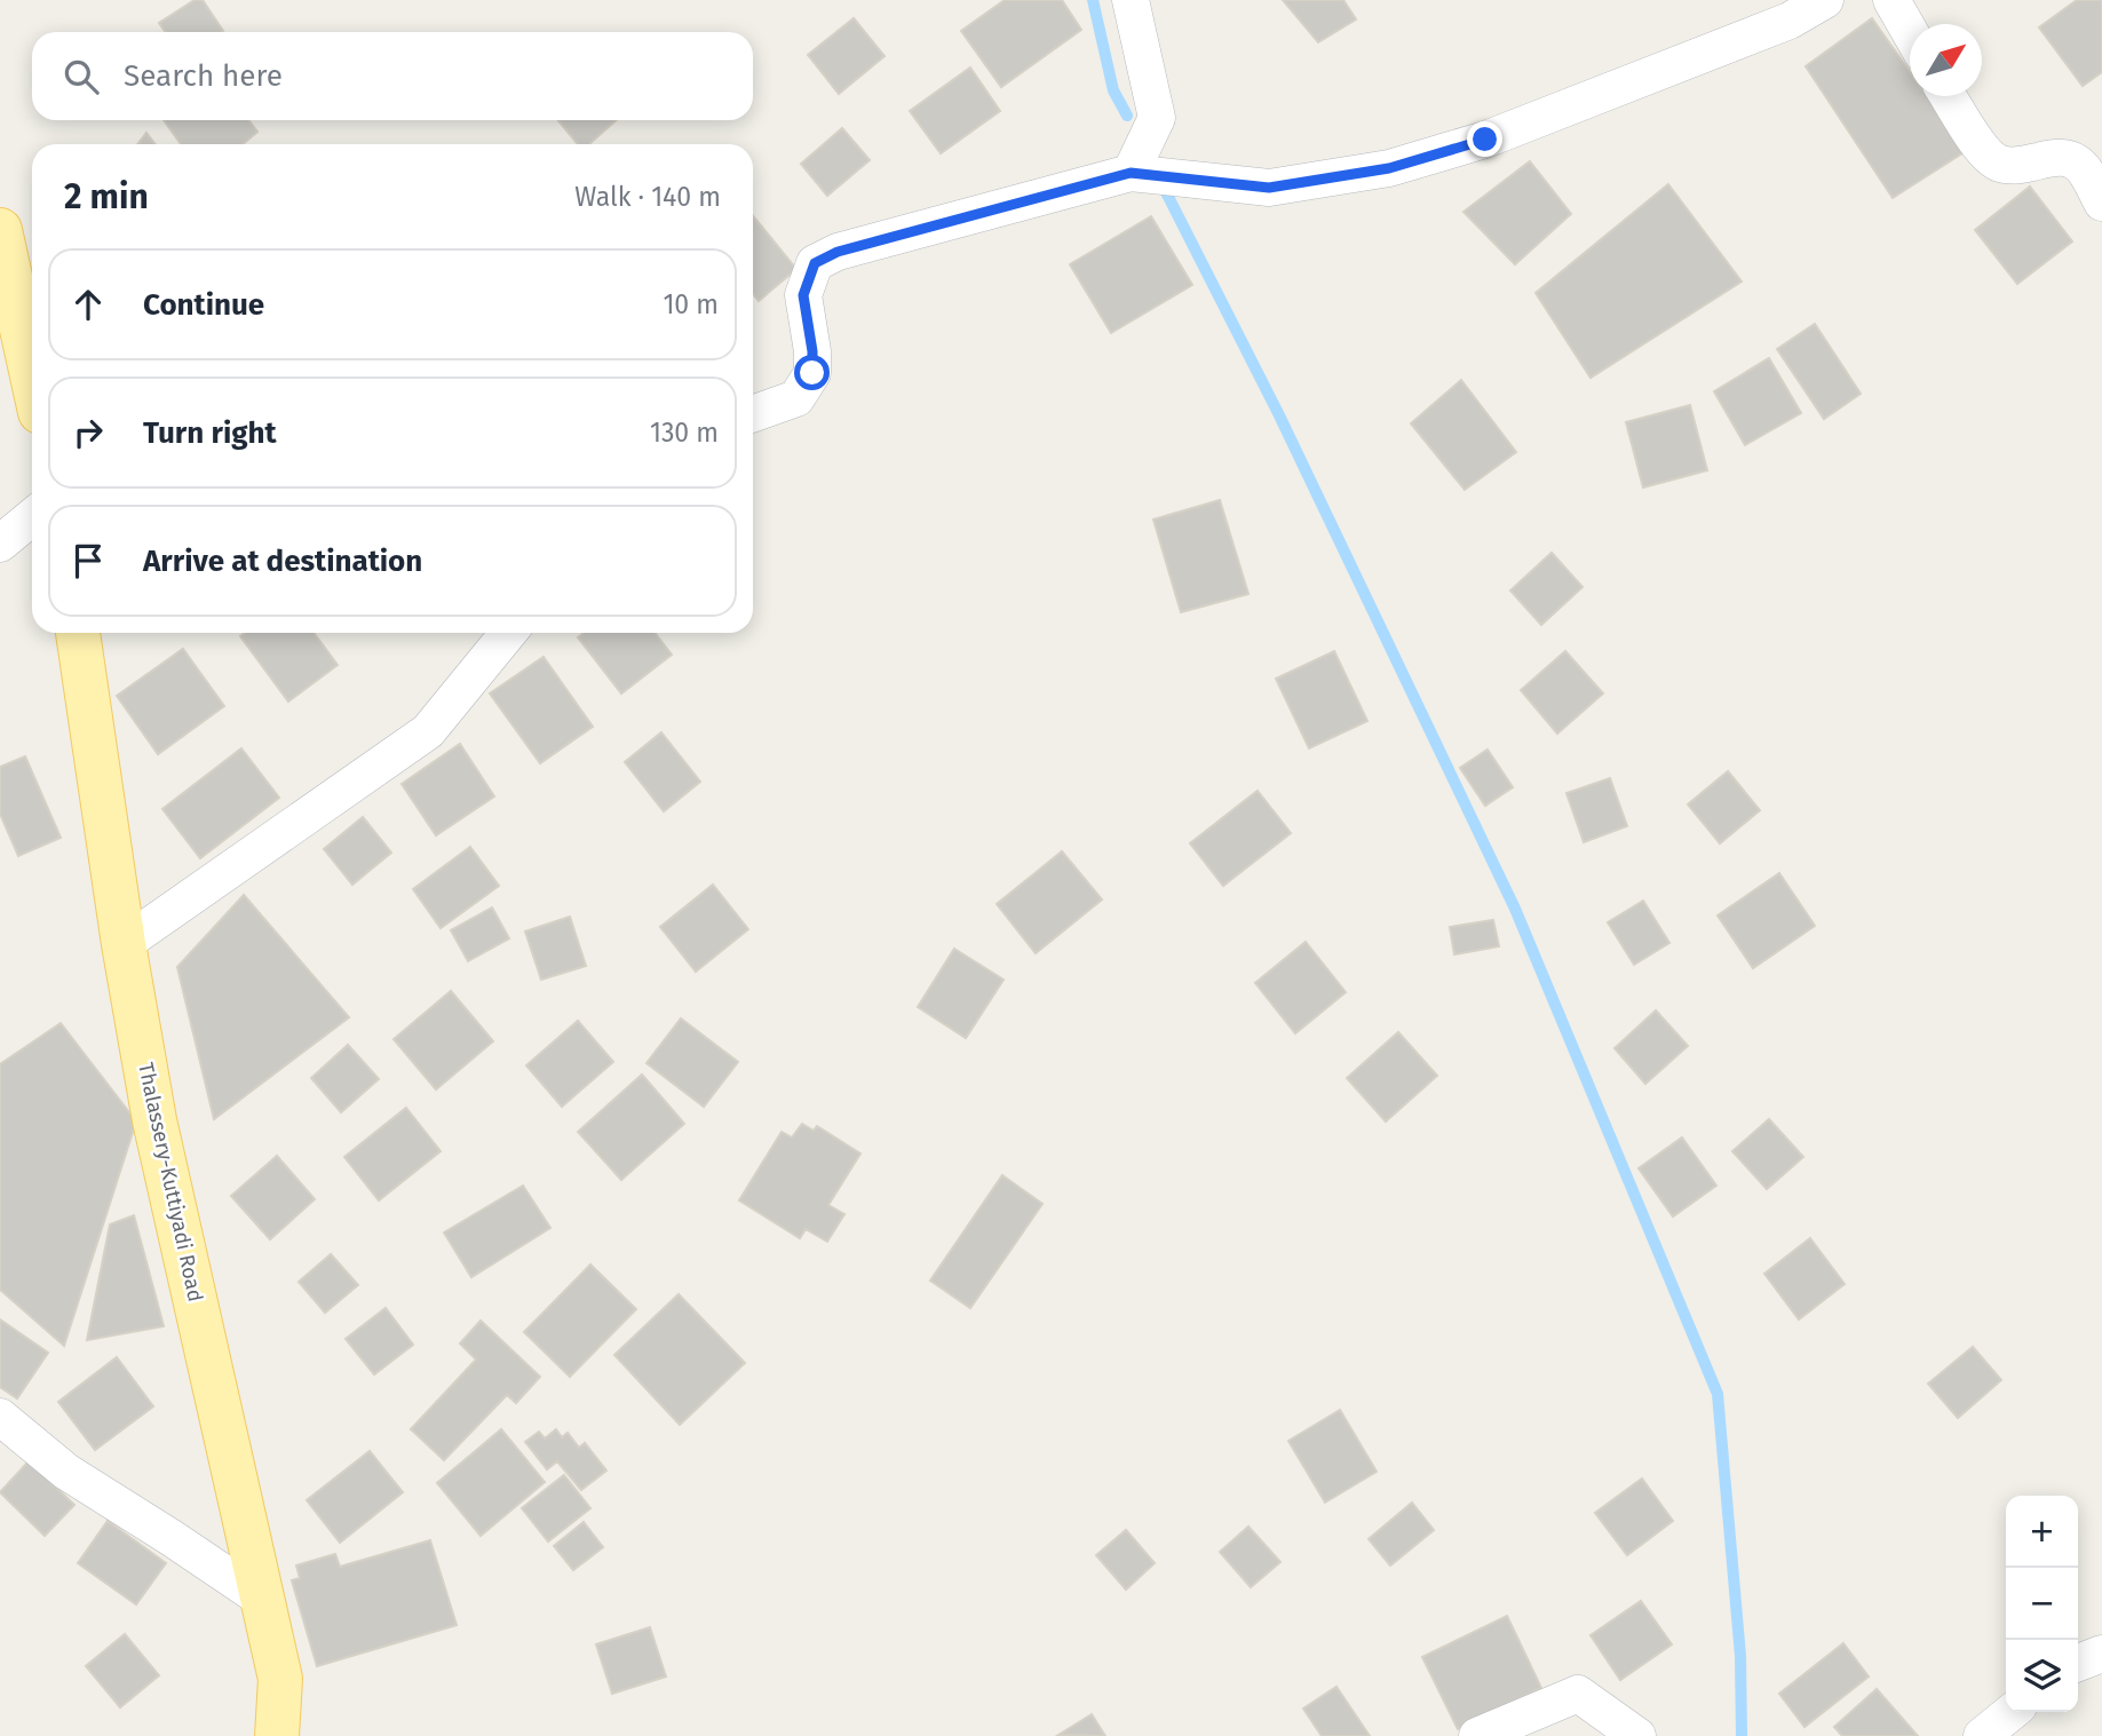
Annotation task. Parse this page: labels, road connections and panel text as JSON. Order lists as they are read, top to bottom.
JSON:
{
  "streets": {
    "main road": ["Thalassery-Kuttiyadi Road"]
  },
  "north": "top right",
  "page": {
    "search": "Search here",
    "heading": ["2 min", "Walk · 140 m"],
    "list": [
      ["Continue", "10 m"],
      ["Turn right", "130 m"],
      "Arrive at destination"
    ],
    "map_buttons": ["+", "−"]
  }
}
